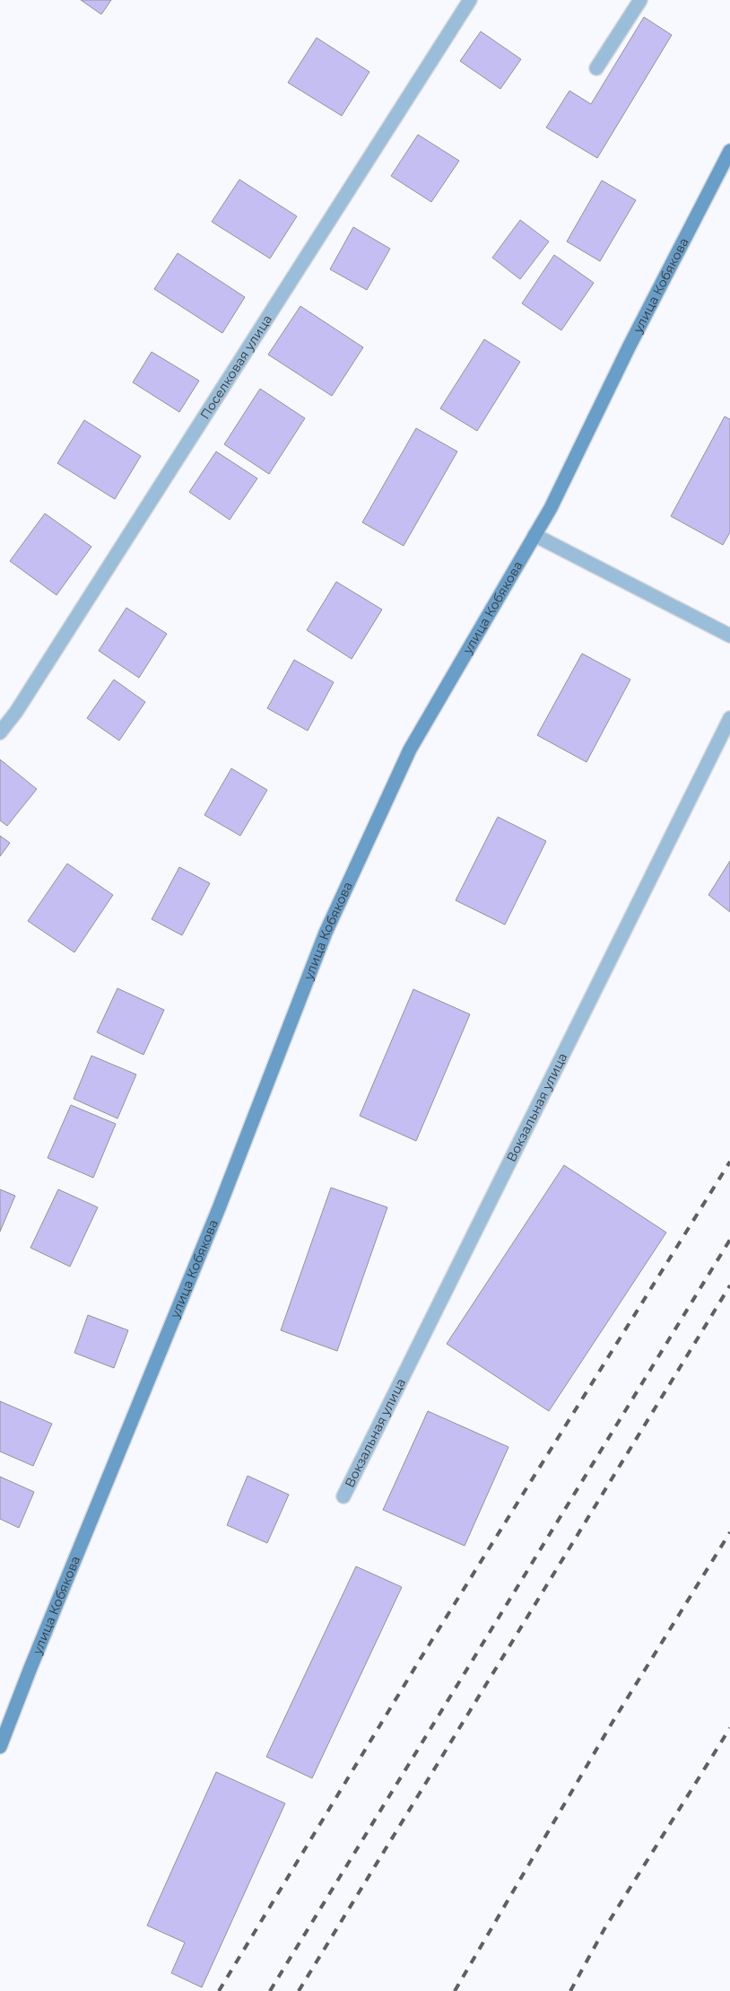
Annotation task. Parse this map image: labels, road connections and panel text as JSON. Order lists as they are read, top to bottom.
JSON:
{
  "streets": {
    "street": ["улица Кобякова", "Поселковая улица", "Вокзальная улица"]
  }
}
